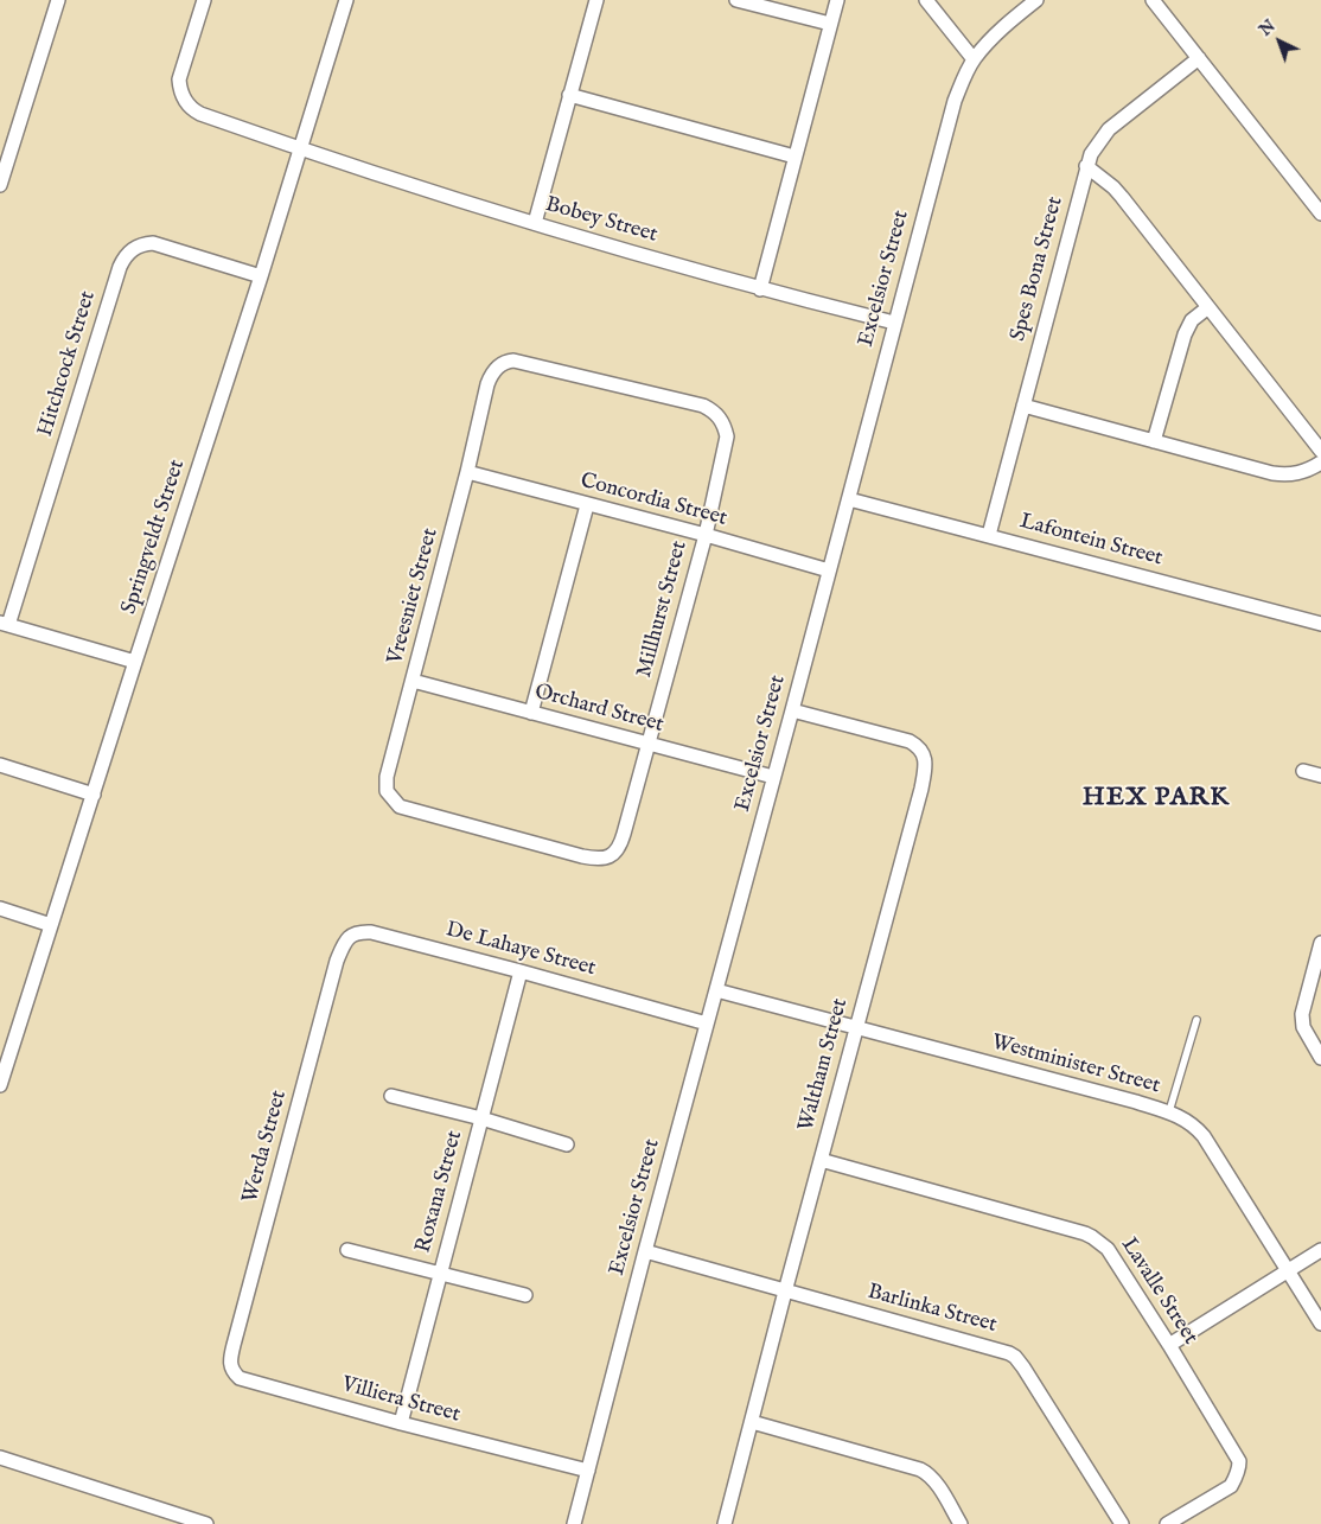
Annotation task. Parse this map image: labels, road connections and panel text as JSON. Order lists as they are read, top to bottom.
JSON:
{
  "streets": {
    "street": [
      "Bobey Street",
      "Spes Bona Street",
      "Excelsior Street",
      "Hitchcock Street",
      "Concordia Street",
      "Springveldt Street",
      "Lafontein Street",
      "Vreesniet Street",
      "Millhurst Street",
      "Orchard Street",
      "De Lahaye Street",
      "Waltham Street",
      "Westminister Street",
      "Werda Street",
      "Roxana Street",
      "Lavalle Street",
      "Barlinka Street",
      "Villiera Street"
    ]
  },
  "crossings": [
    ["Bobey Street", "Excelsior Street"],
    ["Bobey Street", "Springveldt Street"],
    ["Spes Bona Street", "Lafontein Street"],
    ["Excelsior Street", "Concordia Street"],
    ["Excelsior Street", "Lafontein Street"],
    ["Excelsior Street", "Orchard Street"],
    ["Excelsior Street", "De Lahaye Street"],
    ["Excelsior Street", "Waltham Street"],
    ["Excelsior Street", "Westminister Street"],
    ["Excelsior Street", "Barlinka Street"],
    ["Excelsior Street", "Villiera Street"],
    ["Hitchcock Street", "Springveldt Street"],
    ["Concordia Street", "Vreesniet Street"],
    ["Concordia Street", "Millhurst Street"],
    ["Vreesniet Street", "Millhurst Street"],
    ["Vreesniet Street", "Orchard Street"],
    ["Millhurst Street", "Orchard Street"],
    ["De Lahaye Street", "Werda Street"],
    ["De Lahaye Street", "Roxana Street"],
    ["Waltham Street", "Westminister Street"],
    ["Waltham Street", "Lavalle Street"],
    ["Waltham Street", "Barlinka Street"],
    ["Werda Street", "Villiera Street"],
    ["Roxana Street", "Villiera Street"]
  ],
  "districts": ["HEX PARK"],
  "north": "top left"
}
